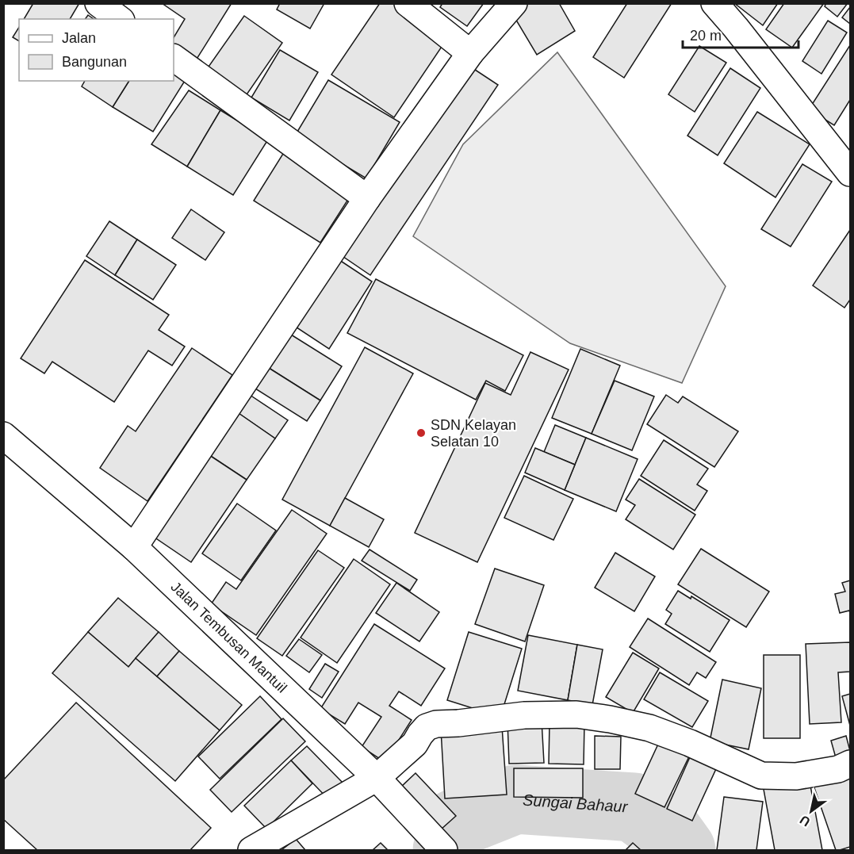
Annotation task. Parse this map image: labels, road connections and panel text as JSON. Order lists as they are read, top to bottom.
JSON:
{
  "streets": {
    "street": ["Jalan Tembusan Mantuil"]
  },
  "water": ["Sungai Bahaur"],
  "places": ["SDN Kelayan Selatan 10"],
  "legend": ["Jalan", "Bangunan"],
  "scale_bar": "20 m",
  "north": "bottom left"
}
